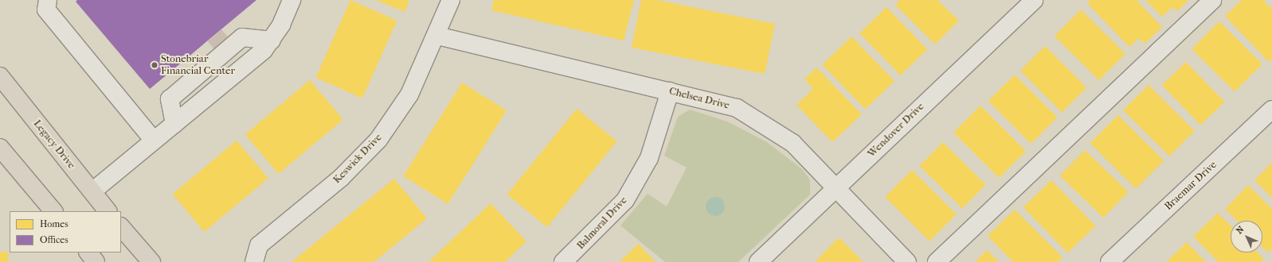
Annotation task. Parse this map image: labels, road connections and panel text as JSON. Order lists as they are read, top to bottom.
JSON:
{
  "streets": {
    "main road": ["Legacy Drive"],
    "street": [
      "Chelsea Drive",
      "Wendover Drive",
      "Keswick Drive",
      "Braemar Drive",
      "Balmoral Drive"
    ]
  },
  "crossings": [
    ["Chelsea Drive", "Wendover Drive"],
    ["Chelsea Drive", "Keswick Drive"],
    ["Chelsea Drive", "Balmoral Drive"]
  ],
  "places": ["Stonebriar Financial Center"],
  "legend": ["Homes", "Offices"],
  "north": "top left"
}
